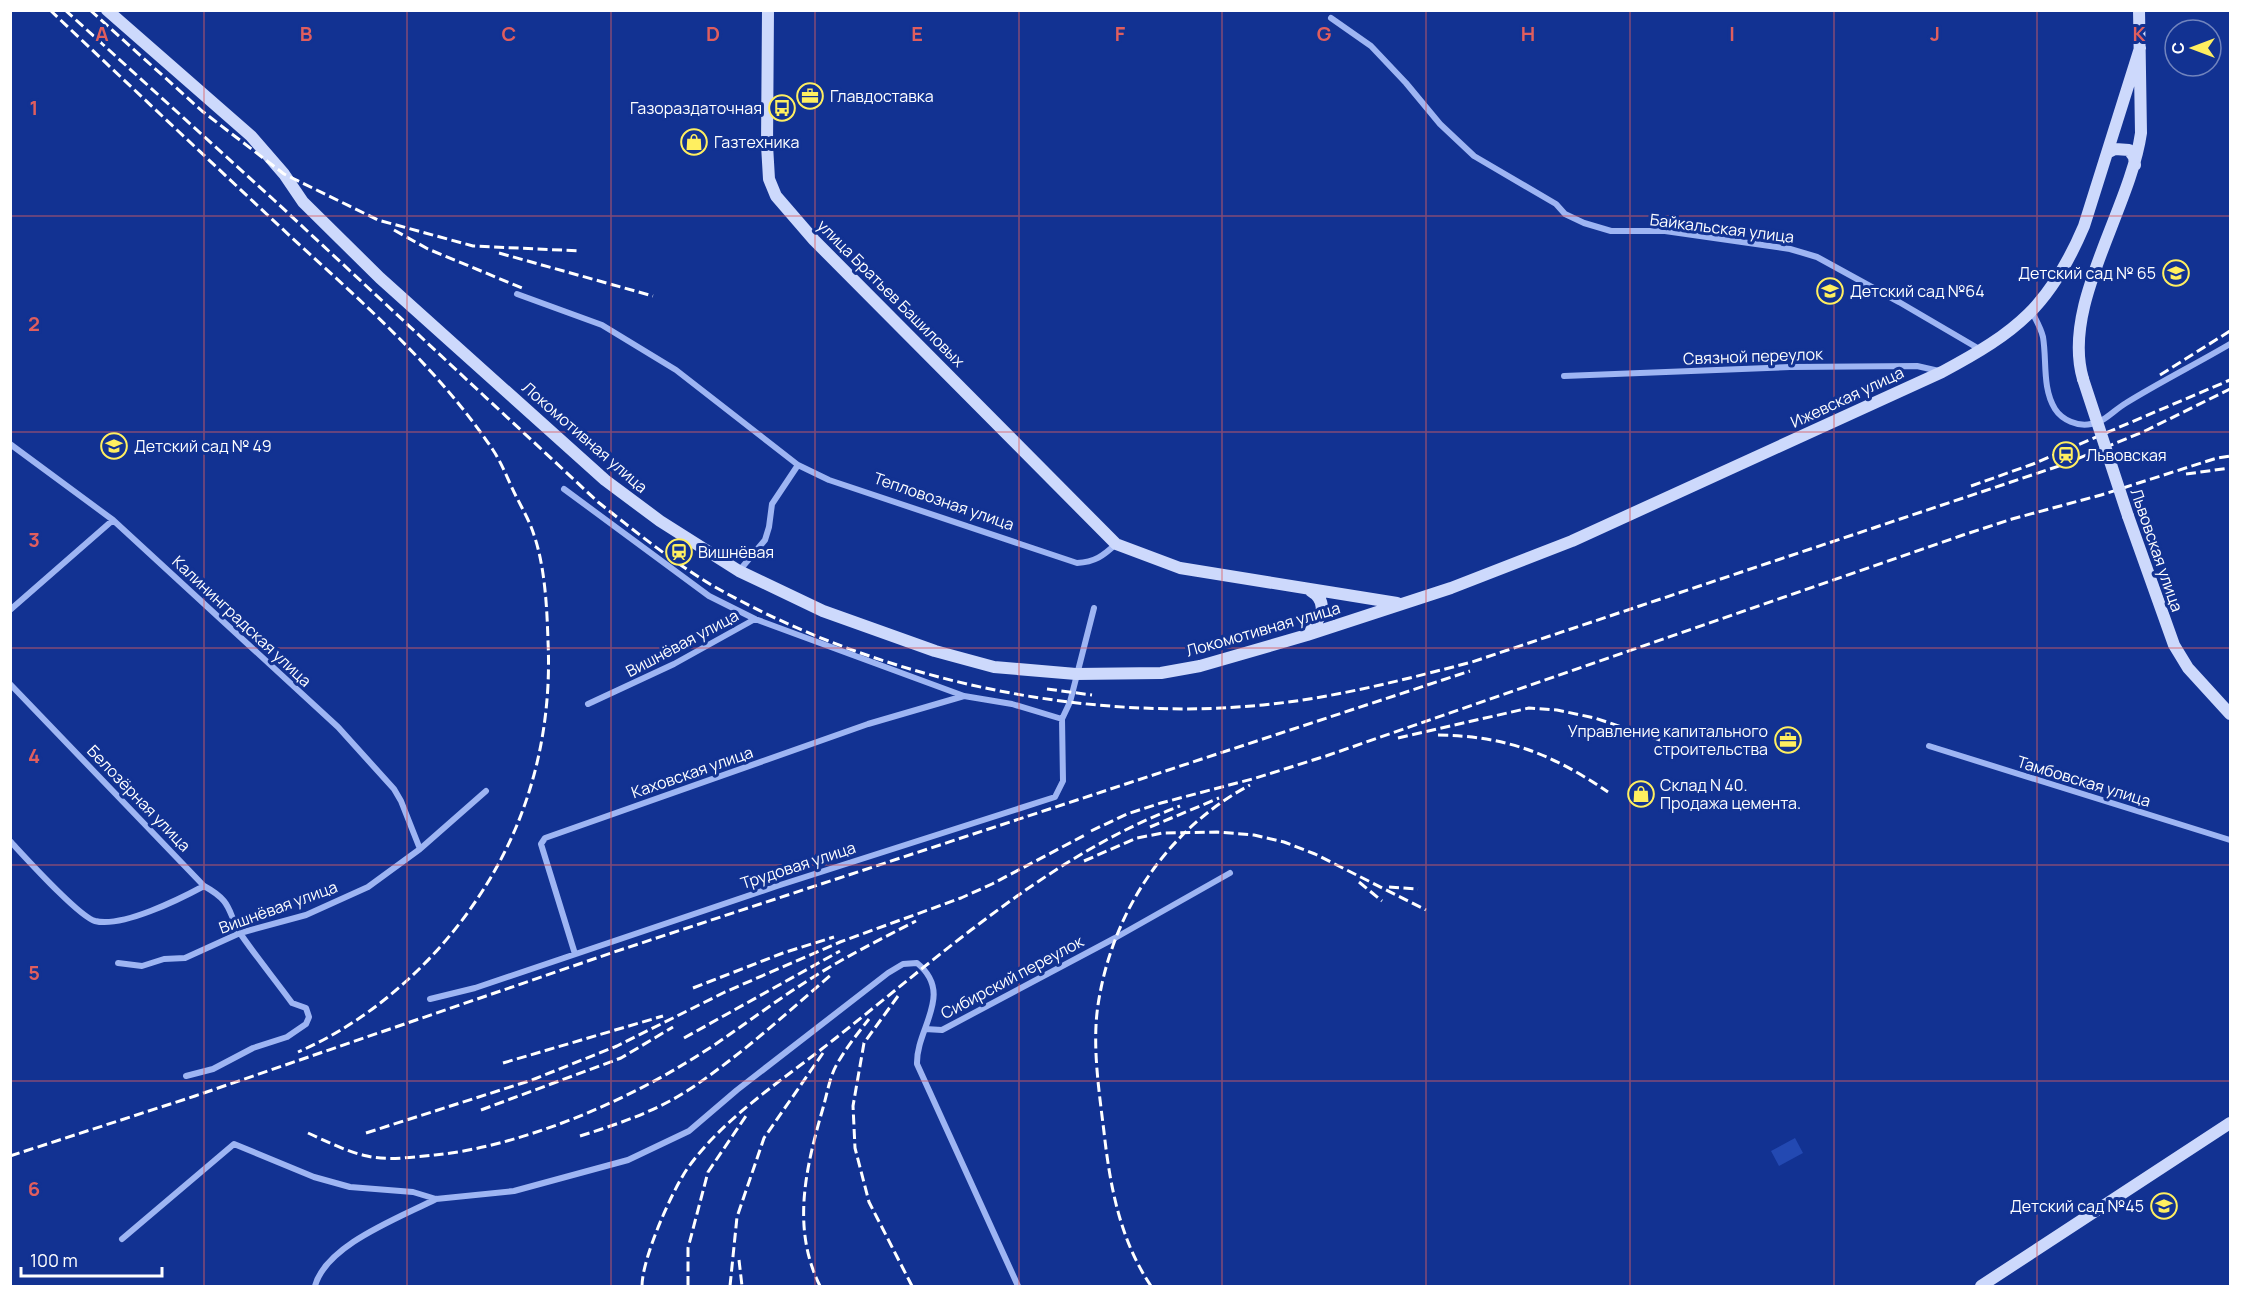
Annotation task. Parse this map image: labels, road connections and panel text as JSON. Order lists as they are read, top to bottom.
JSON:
{
  "streets": {
    "street": [
      "Байкальская улица",
      "улица Братьев Башиловых",
      "Связной переулок",
      "Ижевская улица",
      "Локомотивная улица",
      "Тепловозная улица",
      "Львовская улица",
      "Калининградская улица",
      "Вишнёвая улица",
      "Каховская улица",
      "Тамбовская улица",
      "Белозёрная улица",
      "Трудовая улица",
      "Сибирский переулок"
    ]
  },
  "crossings": [
    ["Байкальская улица", "Ижевская улица"],
    ["улица Братьев Башиловых", "Тепловозная улица"],
    ["Связной переулок", "Ижевская улица"],
    ["Ижевская улица", "Локомотивная улица"],
    ["Ижевская улица", "Львовская улица"],
    ["Локомотивная улица", "Трудовая улица"],
    ["Калининградская улица", "Вишнёвая улица"],
    ["Вишнёвая улица", "Белозёрная улица"],
    ["Каховская улица", "Трудовая улица"]
  ],
  "places": {
    "office": ["Главдоставка", "Управление капитального строительства"],
    "bus stop": ["Газораздаточная"],
    "shop": ["Газтехника", "Склад N 40. Продажа цемента."],
    "school or university": [
      "Детский сад № 65",
      "Детский сад №64",
      "Детский сад № 49",
      "Детский сад №45"
    ],
    "station": ["Львовская", "Вишнёвая"]
  },
  "scale_bar": "100 m",
  "north": "left",
  "grid": {
    "columns": [
      "A",
      "B",
      "C",
      "D",
      "E",
      "F",
      "G",
      "H",
      "I",
      "J",
      "K"
    ],
    "rows": [
      "1",
      "2",
      "3",
      "4",
      "5",
      "6"
    ]
  }
}
